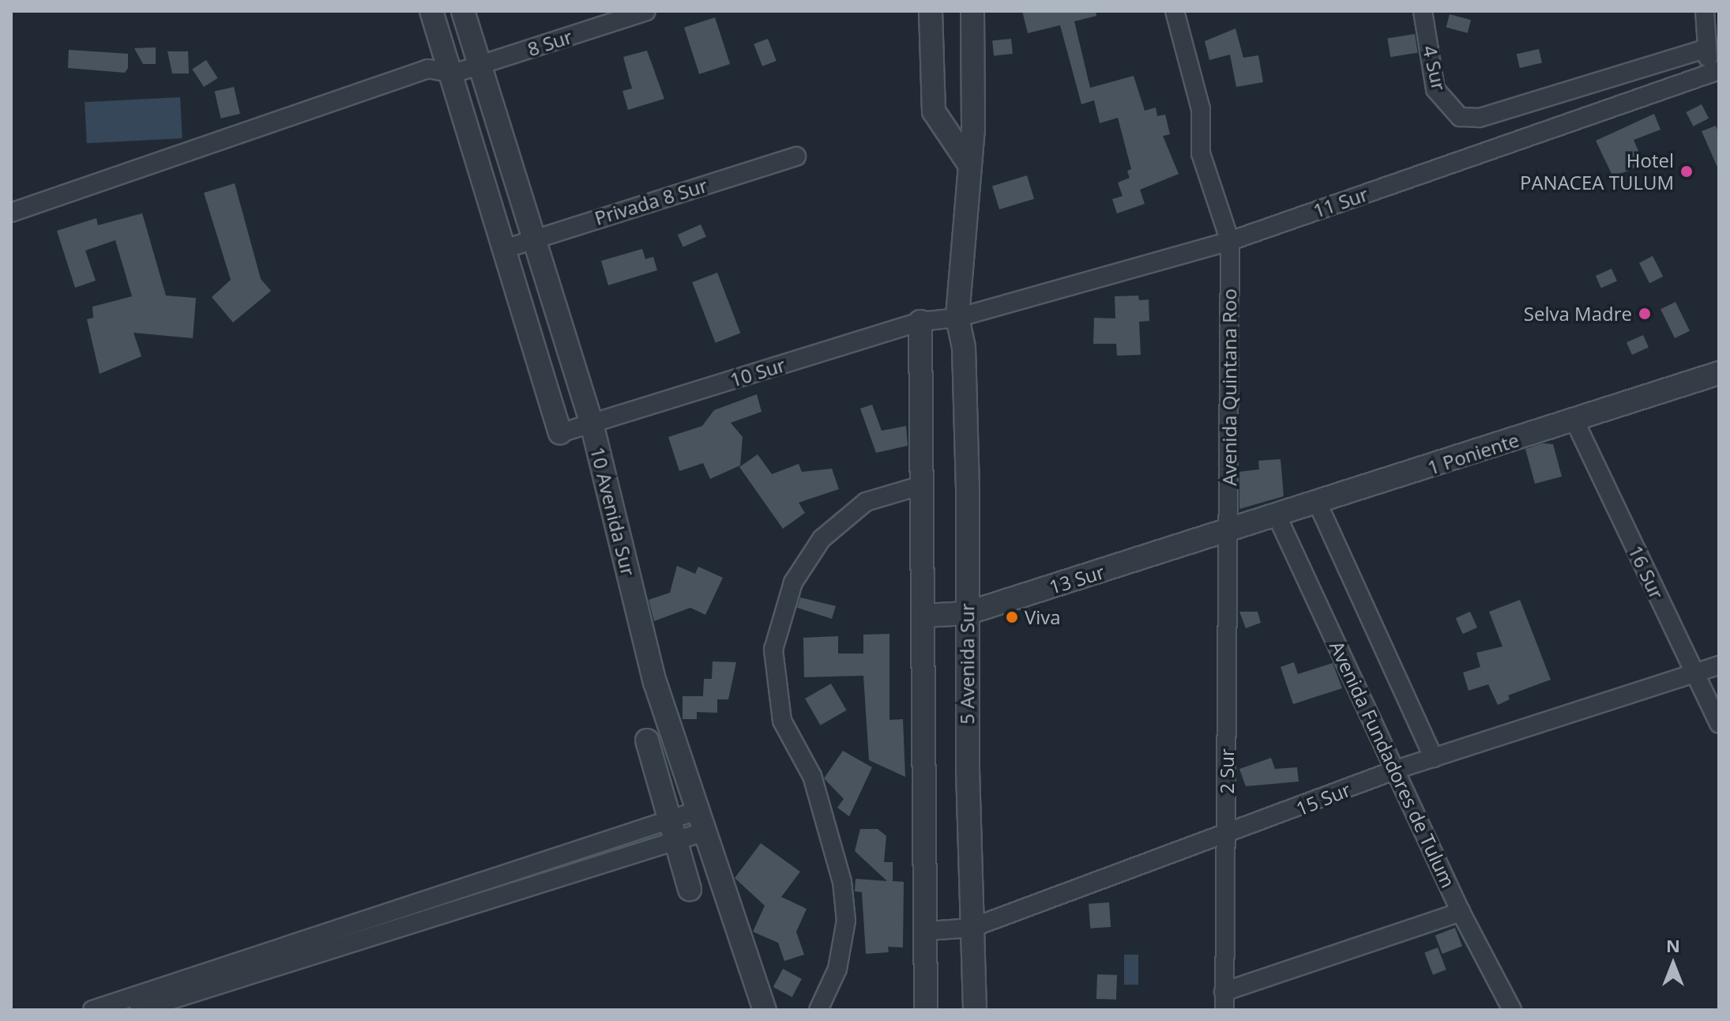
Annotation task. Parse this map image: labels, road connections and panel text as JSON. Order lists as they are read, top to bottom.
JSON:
{
  "streets": {
    "street": [
      "8 Sur",
      "4 Sur",
      "Privada 8 Sur",
      "11 Sur",
      "10 Sur",
      "Avenida Quintana Roo",
      "1 Poniente",
      "10 Avenida Sur",
      "16 Sur",
      "13 Sur",
      "5 Avenida Sur",
      "Avenida Fundadores de Tulum",
      "2 Sur",
      "15 Sur"
    ]
  },
  "crossings": [
    ["8 Sur", "10 Avenida Sur"],
    ["Privada 8 Sur", "10 Avenida Sur"],
    ["11 Sur", "10 Sur"],
    ["11 Sur", "Avenida Quintana Roo"],
    ["11 Sur", "5 Avenida Sur"],
    ["10 Sur", "10 Avenida Sur"],
    ["10 Sur", "5 Avenida Sur"],
    ["Avenida Quintana Roo", "1 Poniente"],
    ["Avenida Quintana Roo", "13 Sur"],
    ["Avenida Quintana Roo", "2 Sur"],
    ["1 Poniente", "16 Sur"],
    ["1 Poniente", "13 Sur"],
    ["1 Poniente", "Avenida Fundadores de Tulum"],
    ["1 Poniente", "2 Sur"],
    ["16 Sur", "15 Sur"],
    ["13 Sur", "5 Avenida Sur"],
    ["13 Sur", "2 Sur"],
    ["5 Avenida Sur", "15 Sur"],
    ["Avenida Fundadores de Tulum", "15 Sur"],
    ["2 Sur", "15 Sur"]
  ],
  "places": ["Hotel PANACEA TULUM", "Selva Madre", "Viva"],
  "north": "top"
}
